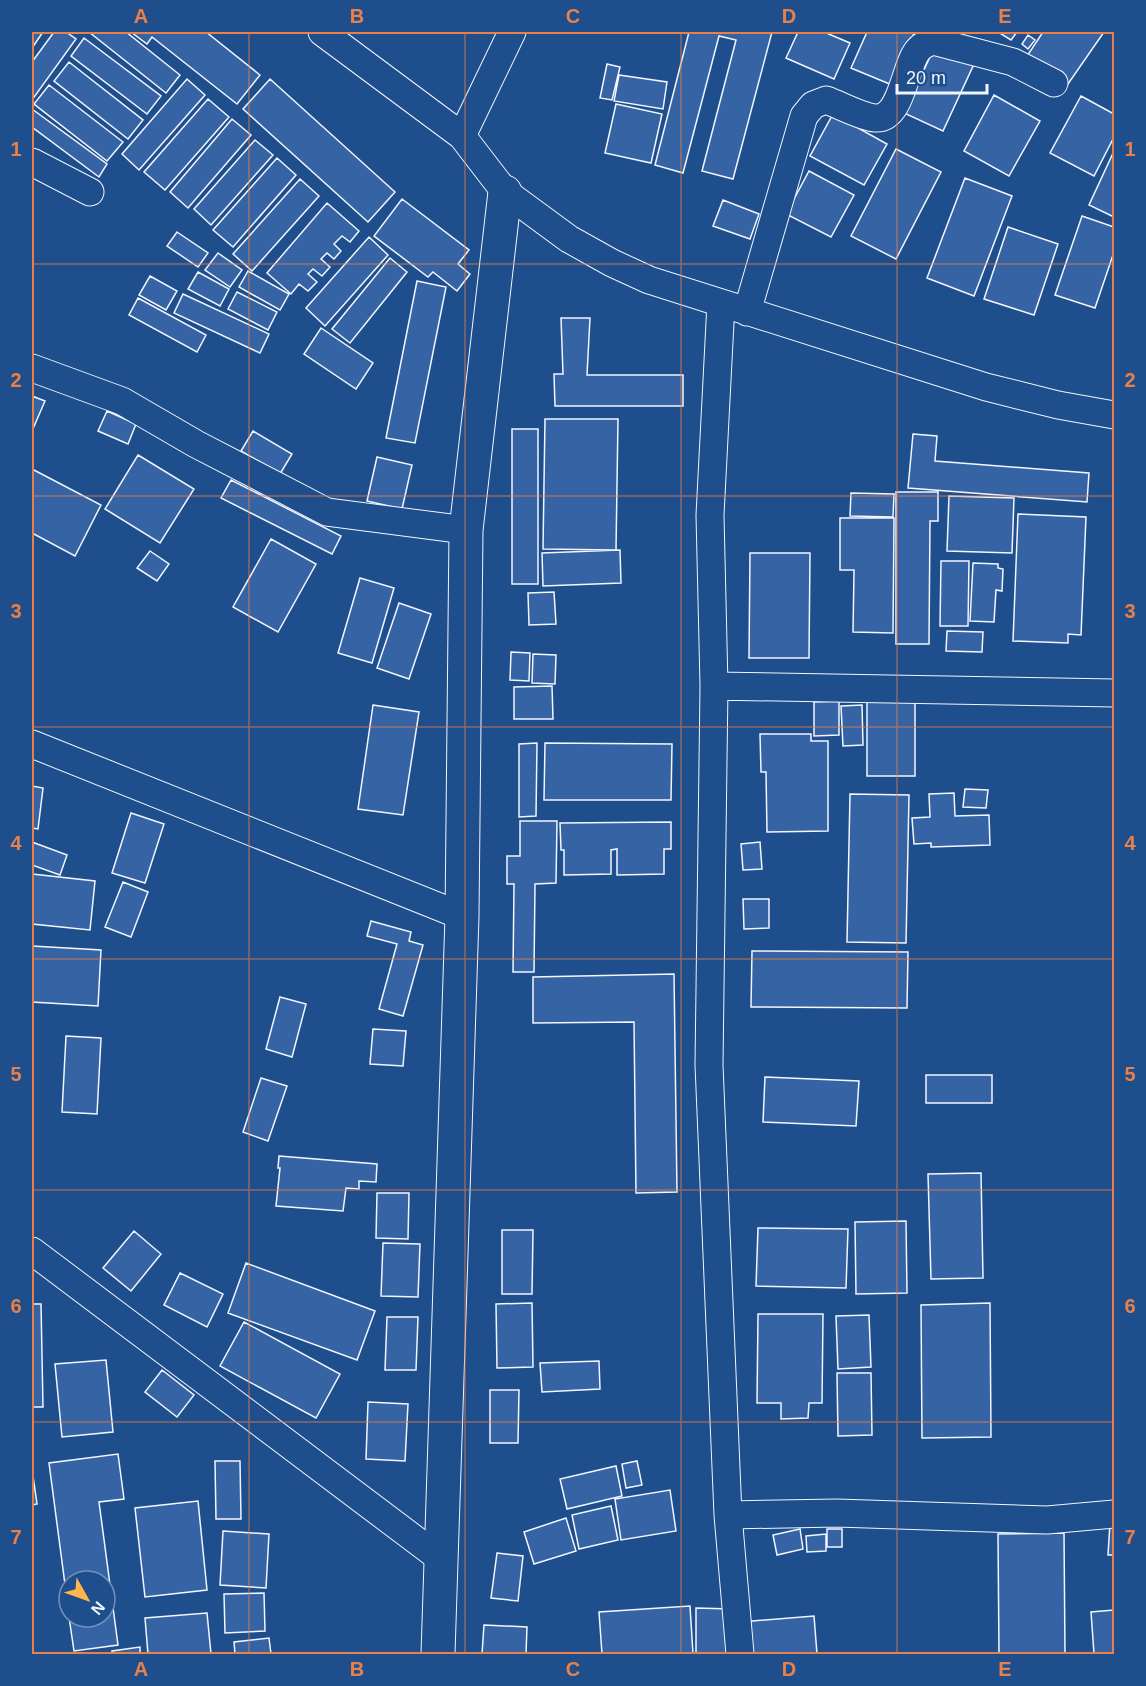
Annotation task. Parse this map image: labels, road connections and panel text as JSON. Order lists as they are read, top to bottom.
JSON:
{
  "scale_bar": "20 m",
  "north": "bottom right",
  "grid": {
    "columns": [
      "A",
      "B",
      "C",
      "D",
      "E"
    ],
    "rows": [
      "1",
      "2",
      "3",
      "4",
      "5",
      "6",
      "7"
    ]
  }
}
